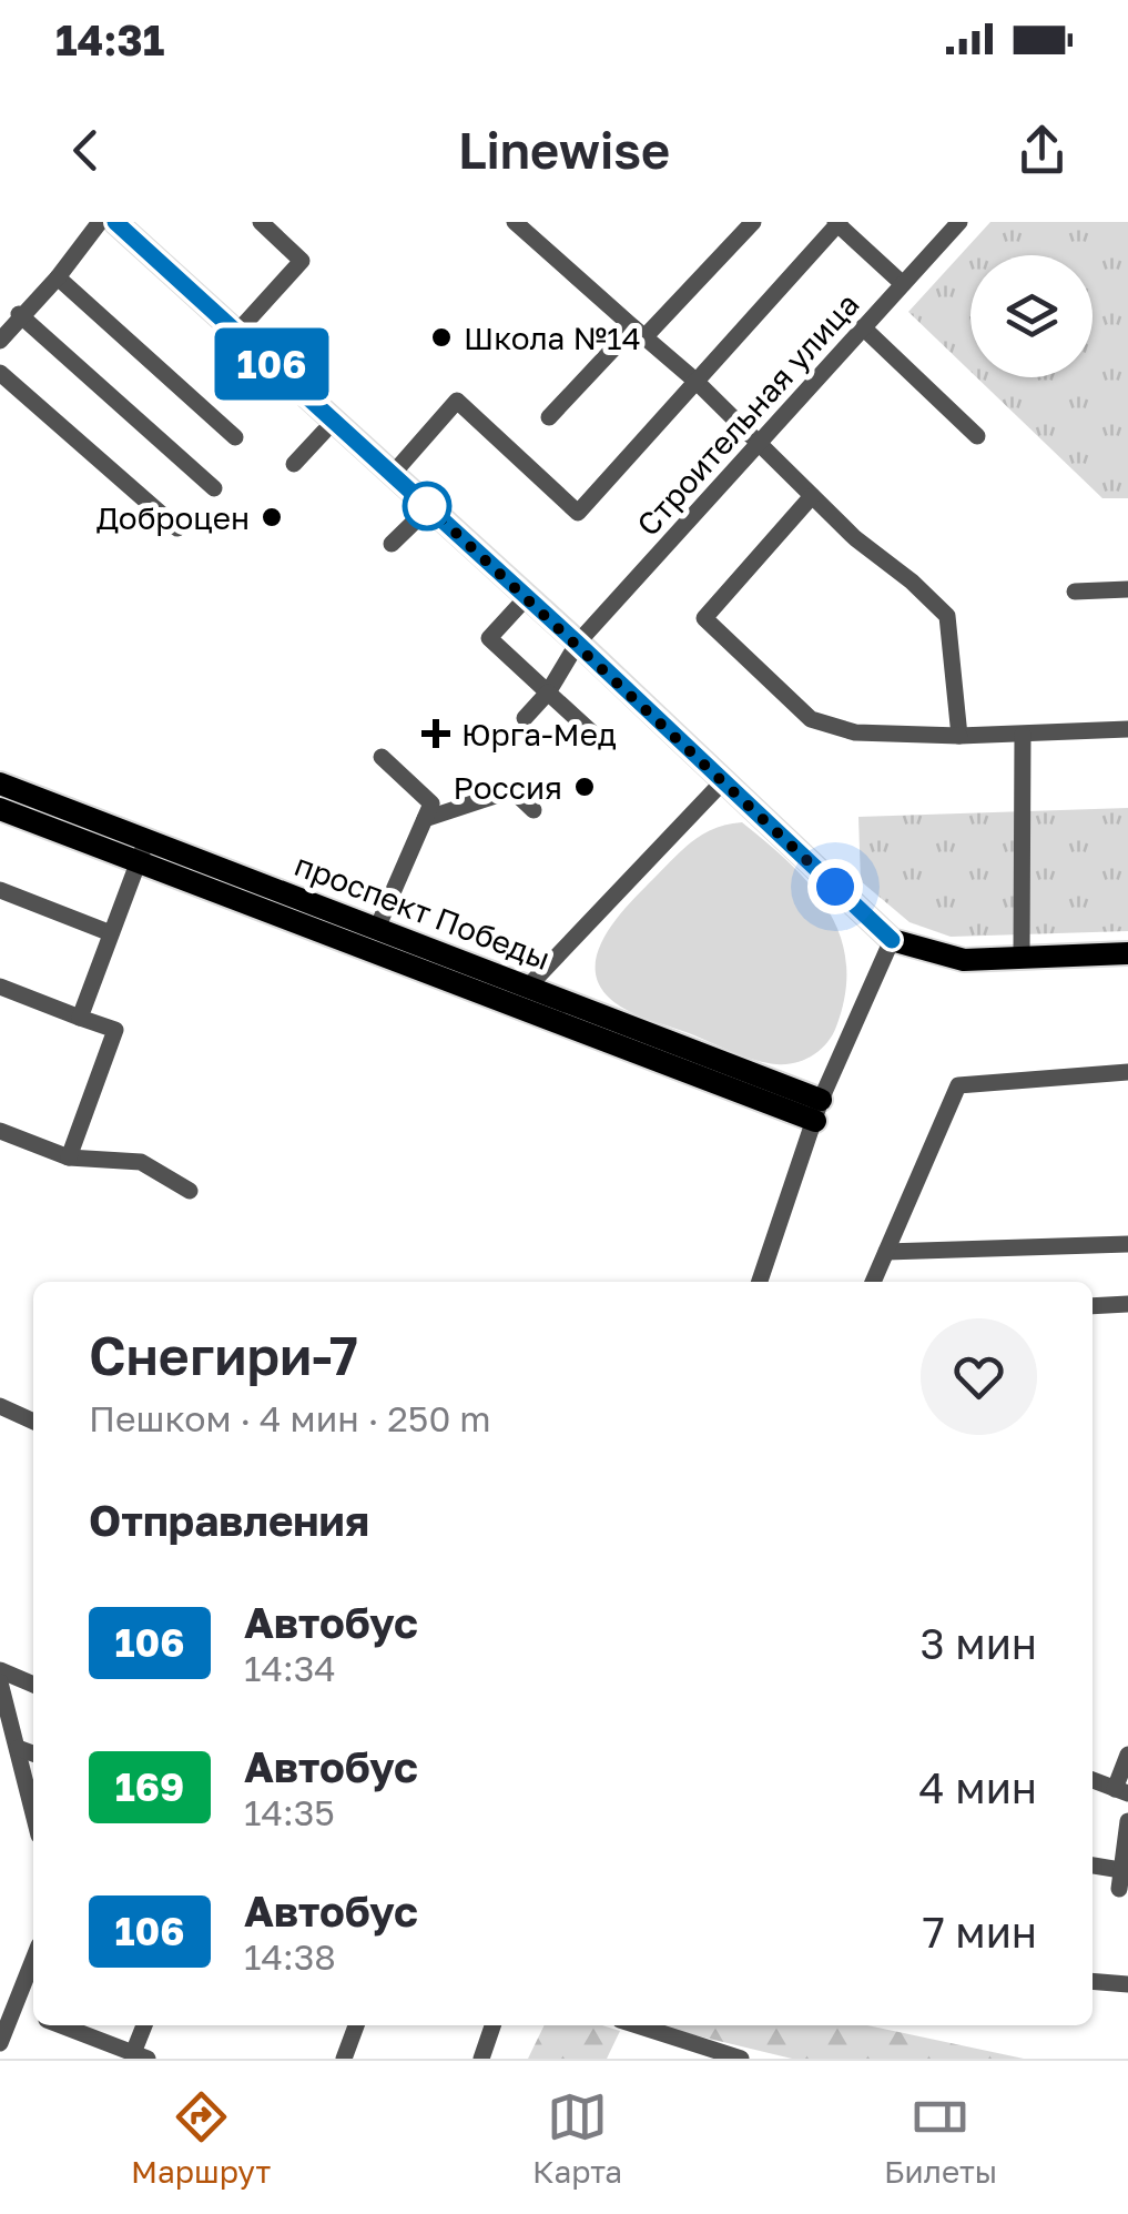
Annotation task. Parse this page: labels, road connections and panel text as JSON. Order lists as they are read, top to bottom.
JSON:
{
  "streets": {
    "main road": ["проспект Победы"],
    "street": ["Строительная улица"]
  },
  "places": {
    "other": ["Школа №14", "Доброцен", "Россия"],
    "health": ["Юрга-Мед"]
  },
  "lines": ["bus line 106"],
  "page": {
    "status": "14:31",
    "header": "Linewise",
    "on_map": "106",
    "heading": [
      ["Снегири-7", "Пешком · 4 мин · 250 m"],
      "Отправления"
    ],
    "list": [
      {
        "mark": "106",
        "name": "Автобус",
        "note": "14:34",
        "value": "3 мин"
      },
      {
        "mark": "169",
        "name": "Автобус",
        "note": "14:35",
        "value": "4 мин"
      },
      {
        "mark": "106",
        "name": "Автобус",
        "note": "14:38",
        "value": "7 мин"
      }
    ],
    "tabs": ["Маршрут", "Карта", "Билеты"]
  }
}
